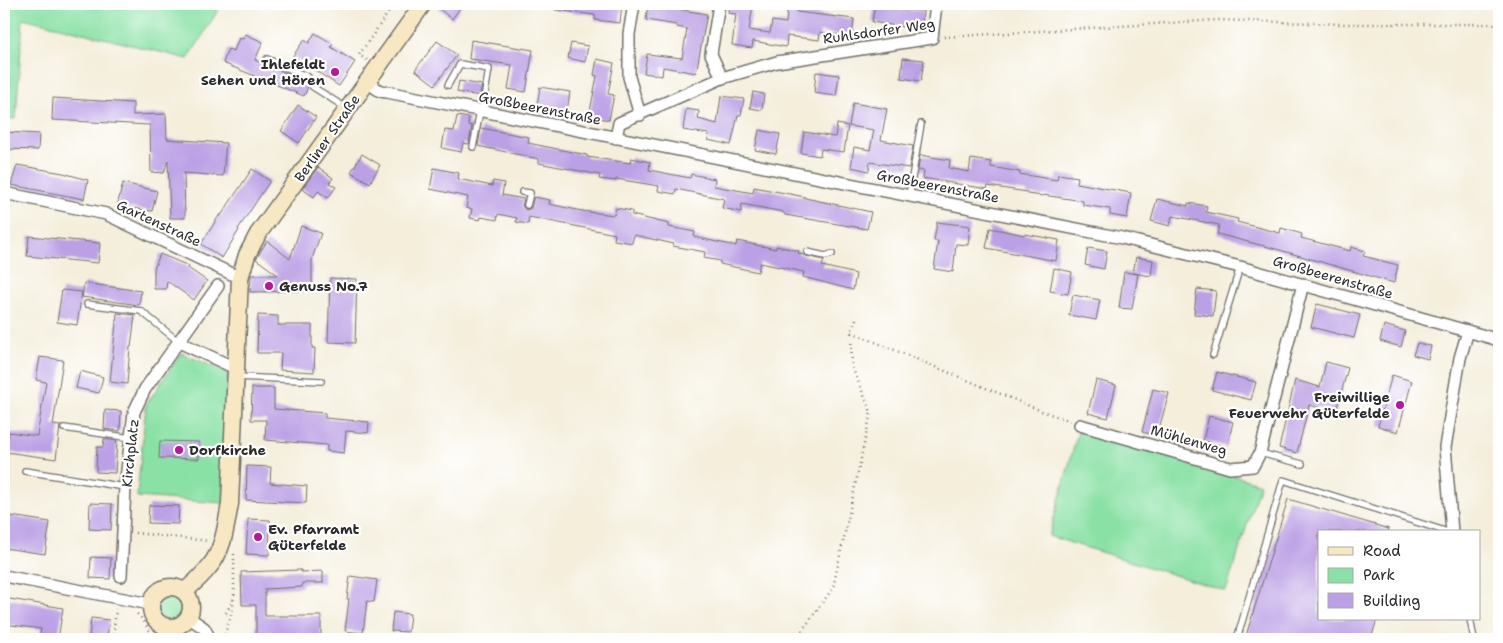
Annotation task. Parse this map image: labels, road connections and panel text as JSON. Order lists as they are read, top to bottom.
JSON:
{
  "streets": {
    "main road": ["Berliner Straße"],
    "street": [
      "Ruhlsdorfer Weg",
      "Großbeerenstraße",
      "Gartenstraße",
      "Mühlenweg",
      "Kirchplatz"
    ]
  },
  "crossings": [
    ["Ruhlsdorfer Weg", "Großbeerenstraße"],
    ["Großbeerenstraße", "Berliner Straße"],
    ["Berliner Straße", "Gartenstraße"]
  ],
  "places": [
    "Ihlefeldt Sehen und Hören",
    "Genuss No.7",
    "Freiwillige Feuerwehr Güterfelde",
    "Dorfkirche",
    "Ev. Pfarramt Güterfelde"
  ],
  "legend": ["Road", "Park", "Building"]
}
